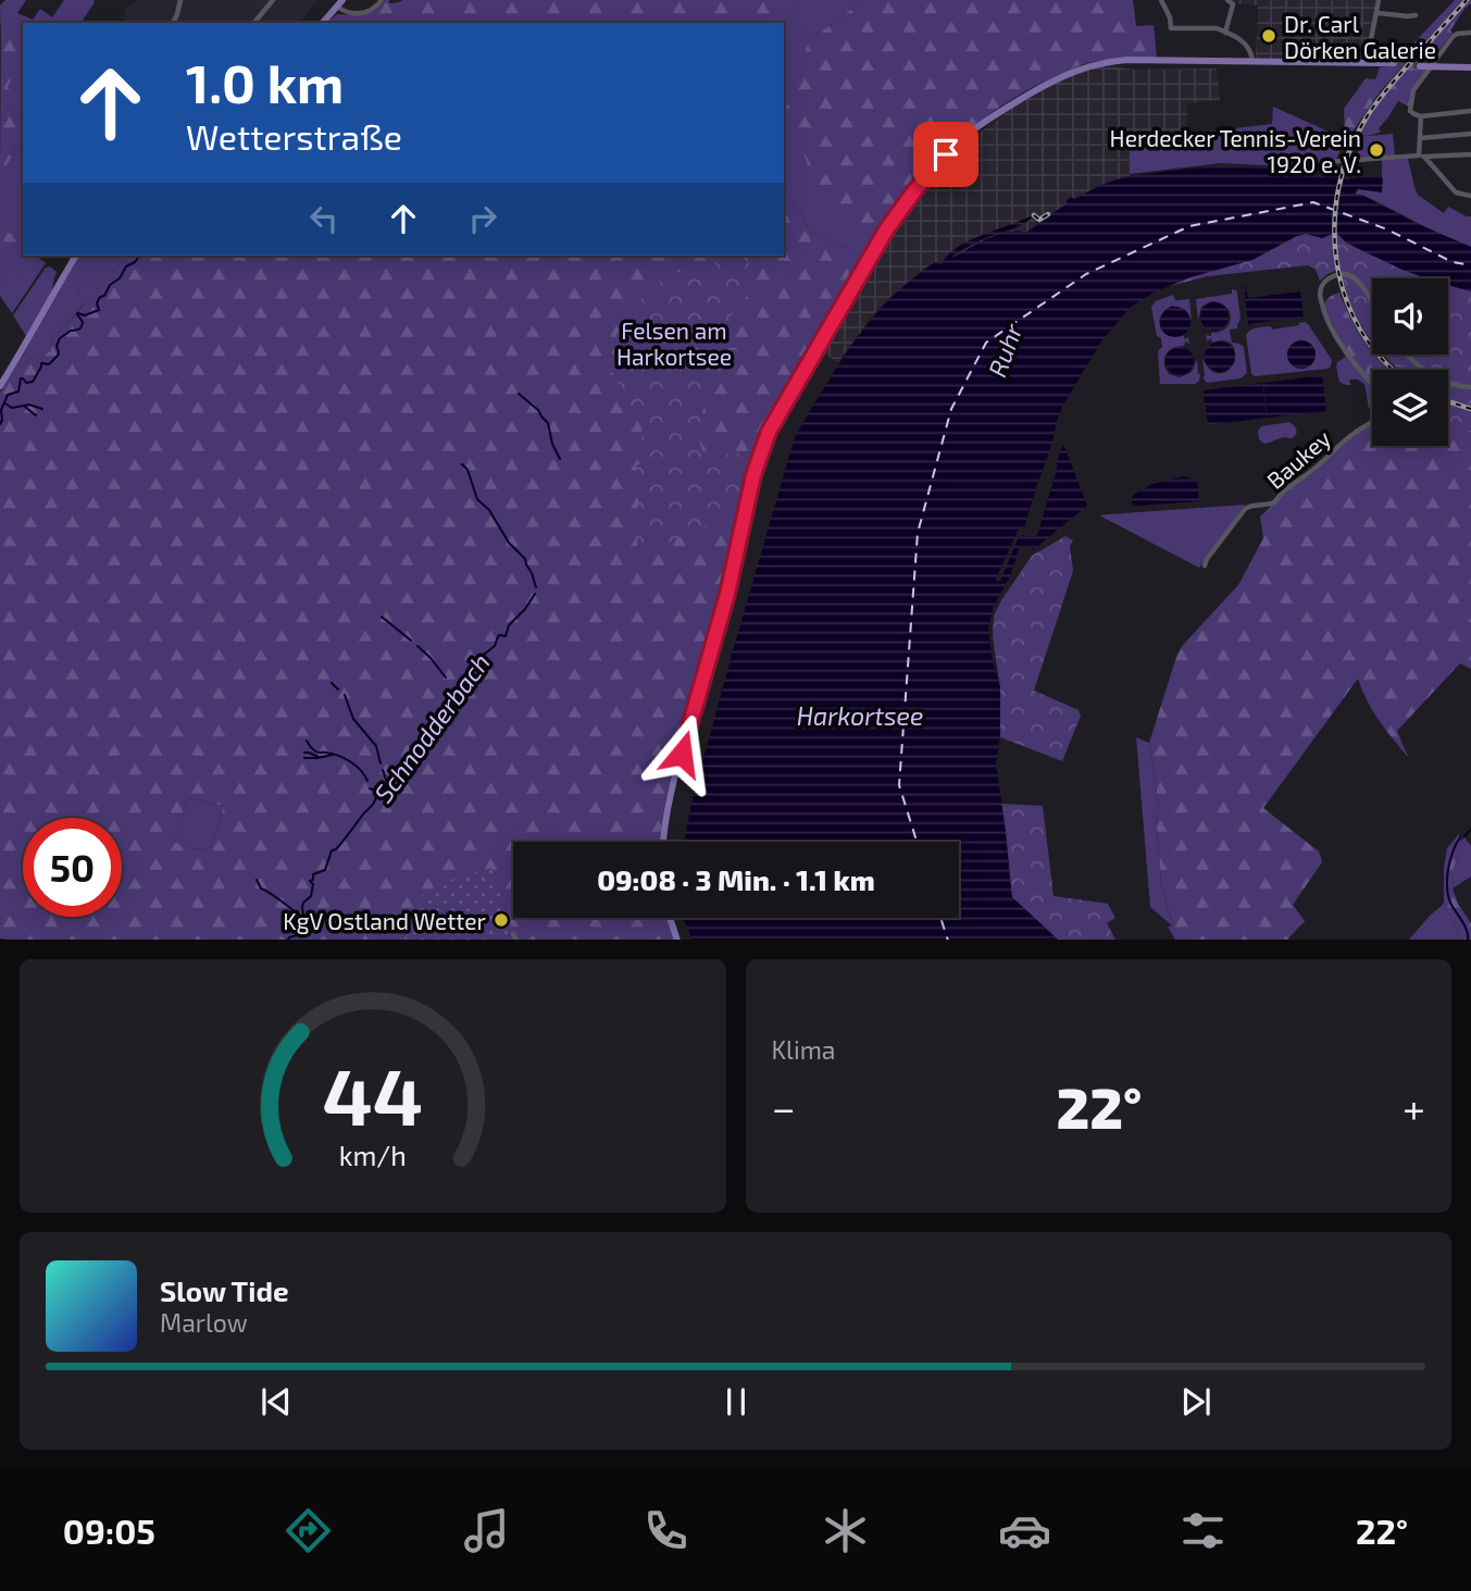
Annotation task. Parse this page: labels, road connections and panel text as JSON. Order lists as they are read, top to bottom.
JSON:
{
  "streets": {
    "street": ["Baukey"]
  },
  "water": ["Ruhr", "Harkortsee", "Schnodderbach"],
  "parks": ["Felsen am Harkortsee"],
  "places": ["Dr. Carl Dörken Galerie", "Herdecker Tennis-Verein 1920 e. V.", "KgV Ostland Wetter"],
  "page": {
    "turn": ["1.0 km", "Wetterstraße"],
    "limit": "50",
    "trip": "09:08 · 3 Min. · 1.1 km",
    "tile": "Klima",
    "heat": ["−", "22°", "+"],
    "song": ["Slow Tide", "Marlow"],
    "tabs": ["09:05", "22°"],
    "gauge": ["44", "km/h"]
  }
}
